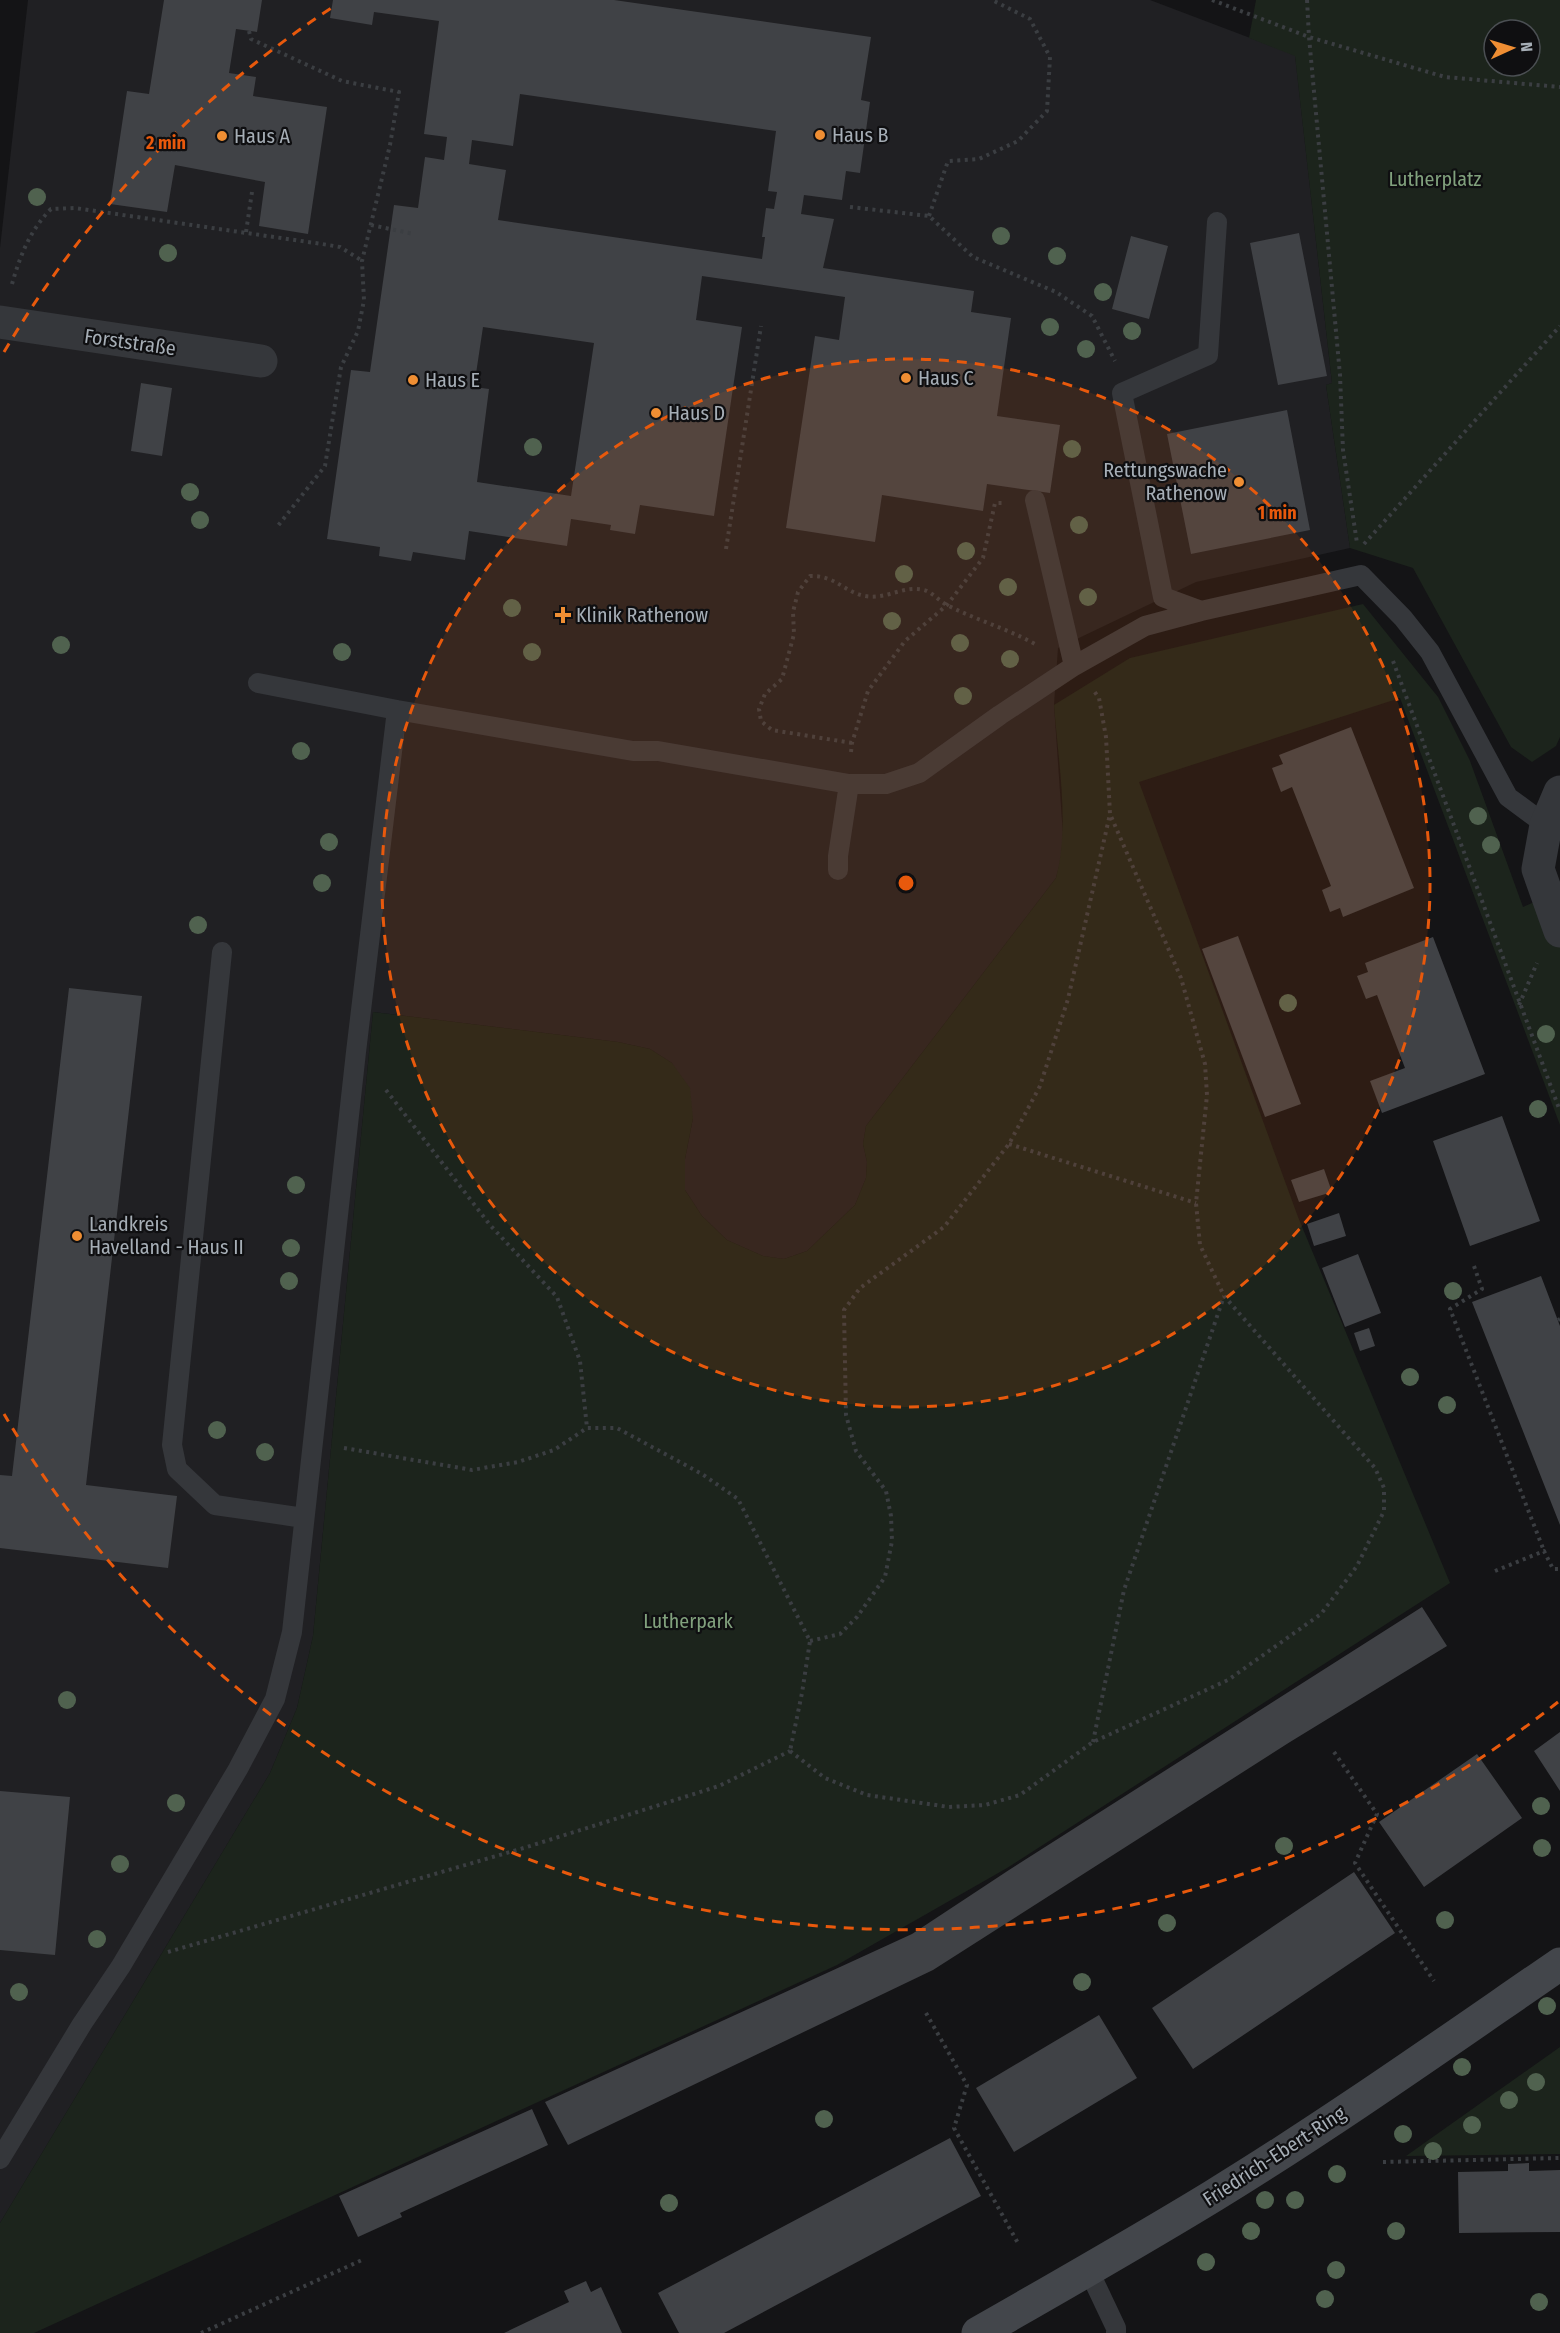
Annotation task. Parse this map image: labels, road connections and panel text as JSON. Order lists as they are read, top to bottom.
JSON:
{
  "streets": {
    "main road": ["Friedrich-Ebert-Ring"],
    "street": ["Forststraße"]
  },
  "parks": ["Lutherplatz", "Lutherpark"],
  "places": {
    "other": [
      "Haus B",
      "Haus A",
      "Haus C",
      "Haus E",
      "Haus D",
      "Rettungswache Rathenow",
      "Landkreis Havelland - Haus II"
    ],
    "health": ["Klinik Rathenow"]
  },
  "north": "right",
  "rings": ["2 min", "1 min"]
}
